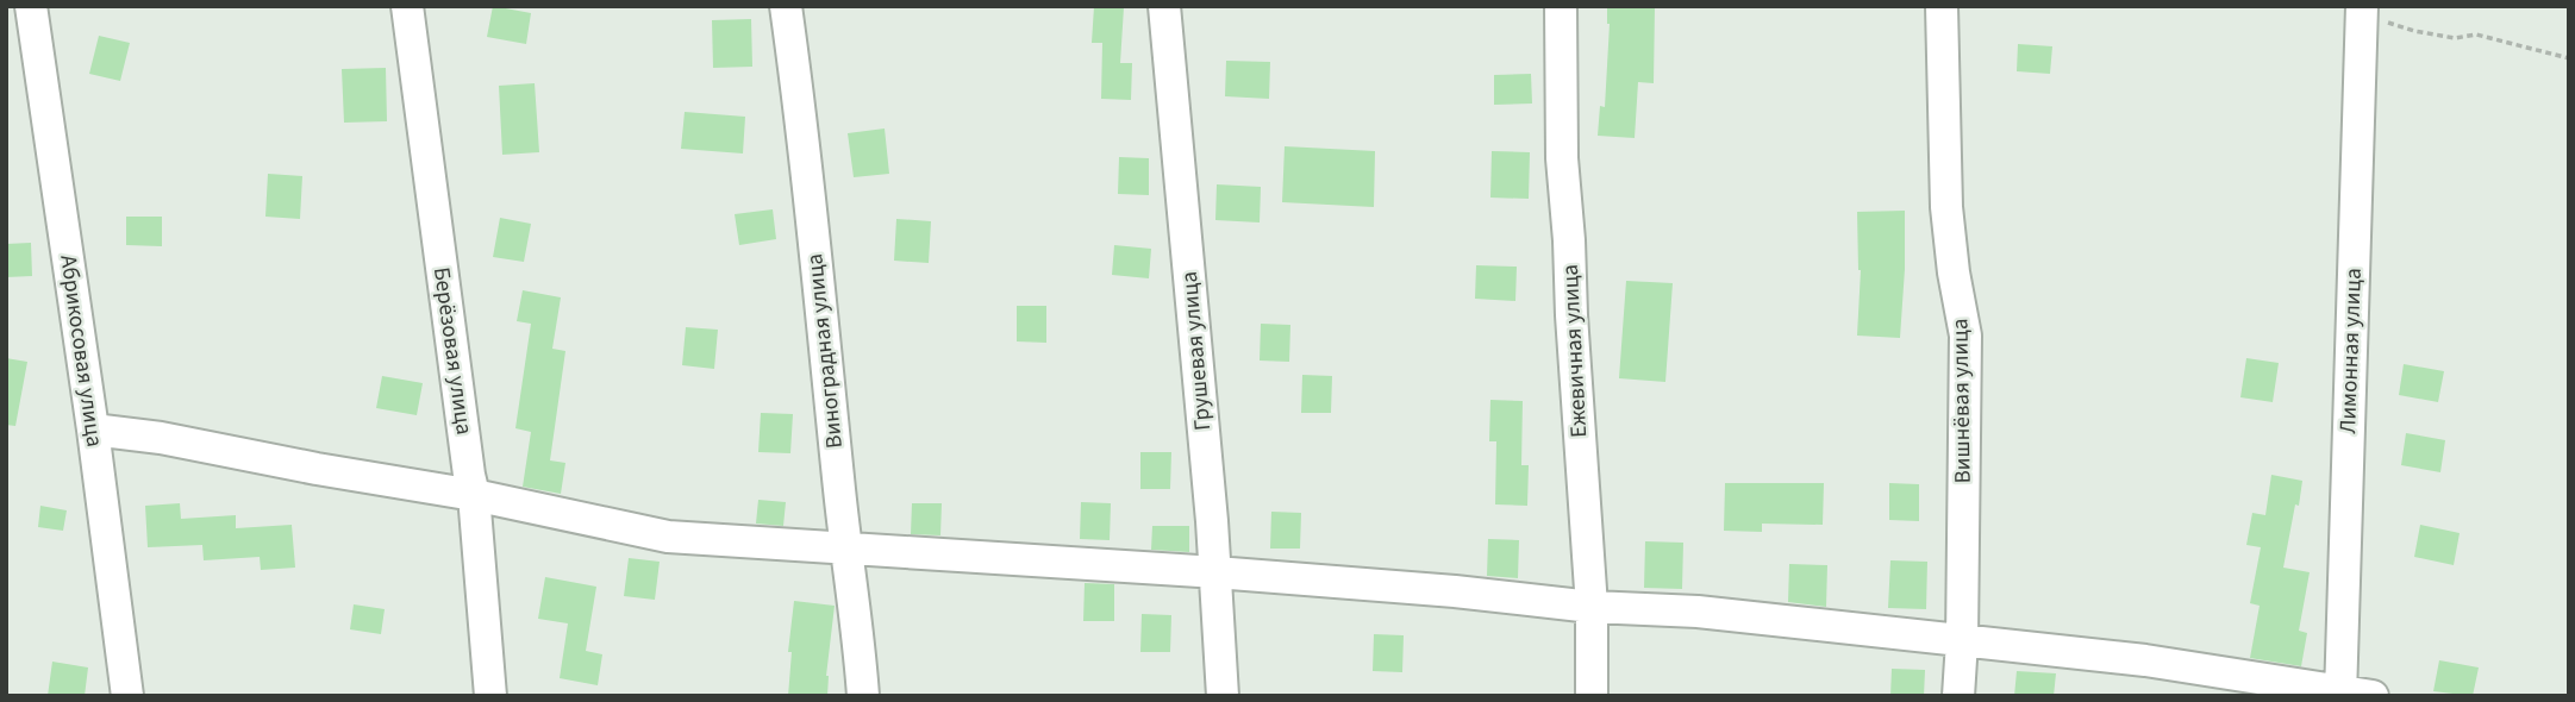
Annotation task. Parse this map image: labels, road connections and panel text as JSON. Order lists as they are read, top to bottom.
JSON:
{
  "streets": {
    "street": [
      "Абрикосовая улица",
      "Берёзовая улица",
      "Виноградная улица",
      "Грушевая улица",
      "Ежевичная улица",
      "Лимонная улица",
      "Вишнёвая улица"
    ]
  }
}
